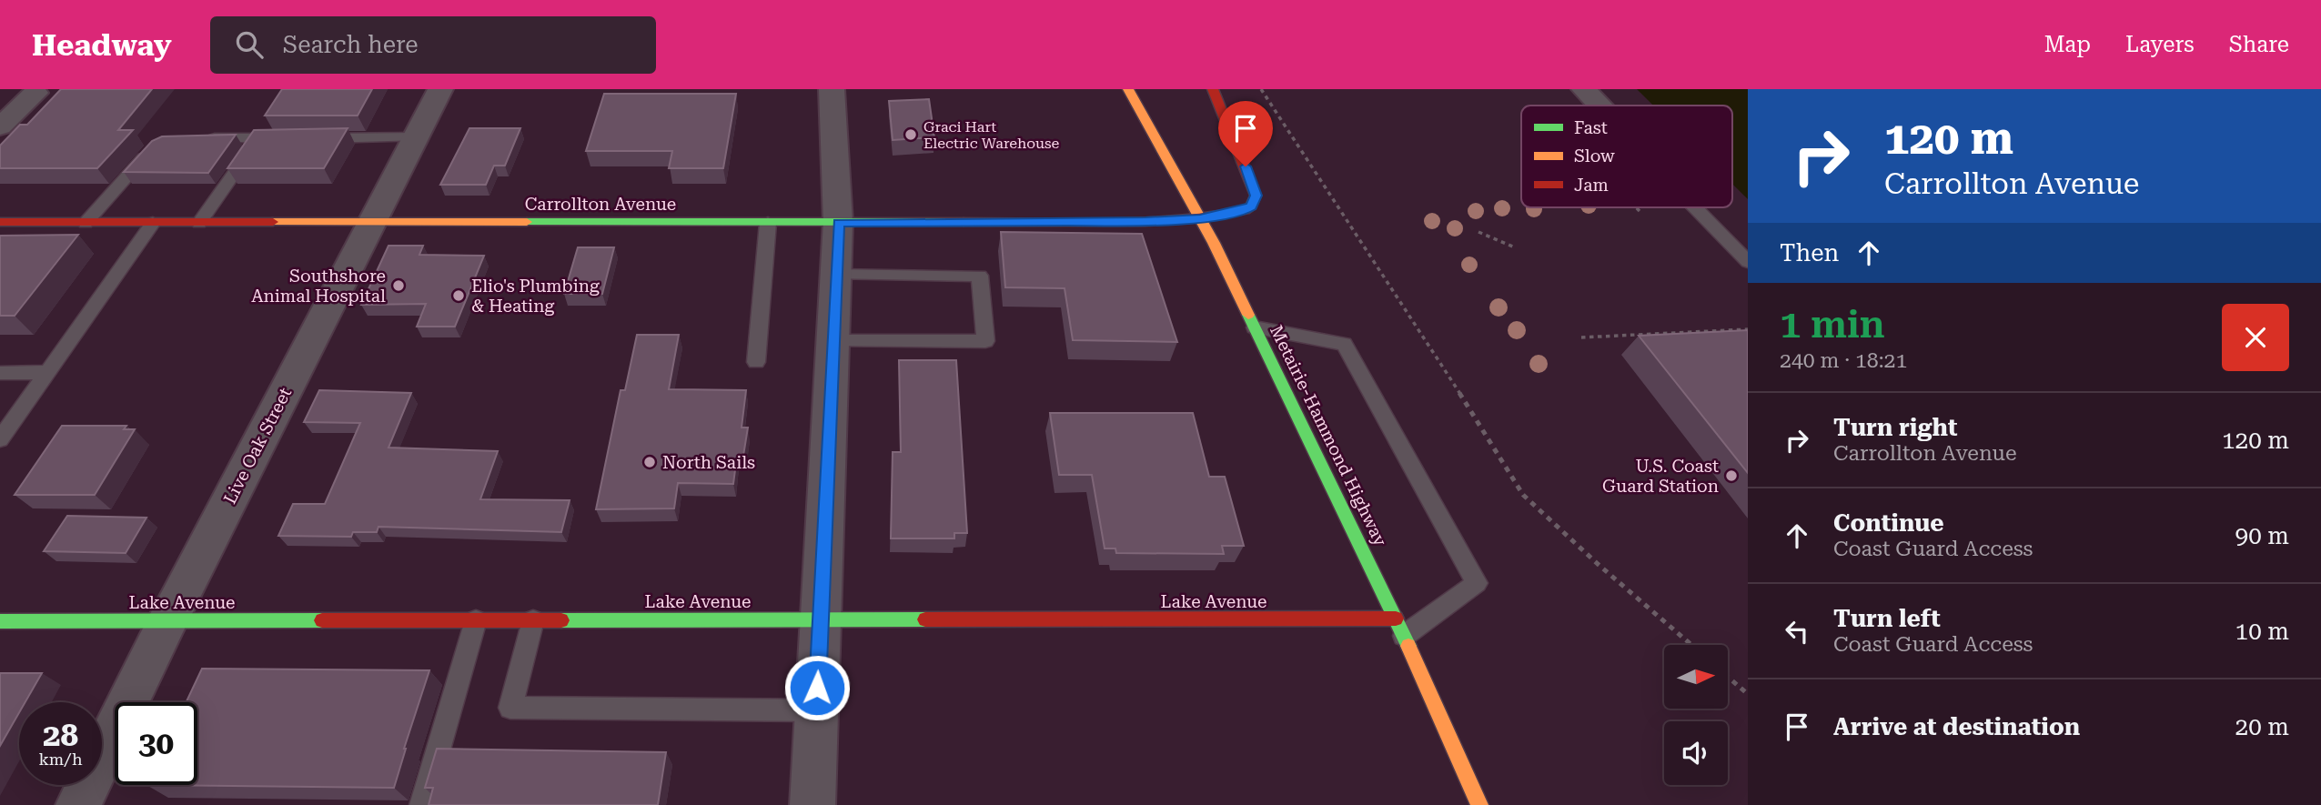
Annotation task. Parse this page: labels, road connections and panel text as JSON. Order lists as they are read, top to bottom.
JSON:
{
  "streets": {
    "street": [
      "Carrollton Avenue",
      "Metairie-Hammond Highway",
      "Live Oak Street",
      "Lake Avenue"
    ]
  },
  "crossings": [
    ["Carrollton Avenue", "Metairie-Hammond Highway"],
    ["Carrollton Avenue", "Live Oak Street"],
    ["Metairie-Hammond Highway", "Lake Avenue"],
    ["Live Oak Street", "Lake Avenue"]
  ],
  "places": [
    "Graci Hart Electric Warehouse",
    "Southshore Animal Hospital",
    "Elio's Plumbing & Heating",
    "North Sails",
    "U.S. Coast Guard Station"
  ],
  "legend": ["Fast", "Slow", "Jam"],
  "north": "right",
  "page": {
    "header": "Headway",
    "search": "Search here",
    "nav": ["Map", "Layers", "Share"],
    "turn": ["120 m", "Carrollton Avenue"],
    "then": "Then",
    "heading": ["1 min", "240 m · 18:21"],
    "list": [
      {
        "name": "Turn right",
        "note": "Carrollton Avenue",
        "value": "120 m"
      },
      {
        "name": "Continue",
        "note": "Coast Guard Access",
        "value": "90 m"
      },
      {
        "name": "Turn left",
        "note": "Coast Guard Access",
        "value": "10 m"
      },
      {
        "name": "Arrive at destination",
        "value": "20 m"
      }
    ],
    "speed": "28 km/h",
    "limit": "30"
  }
}
